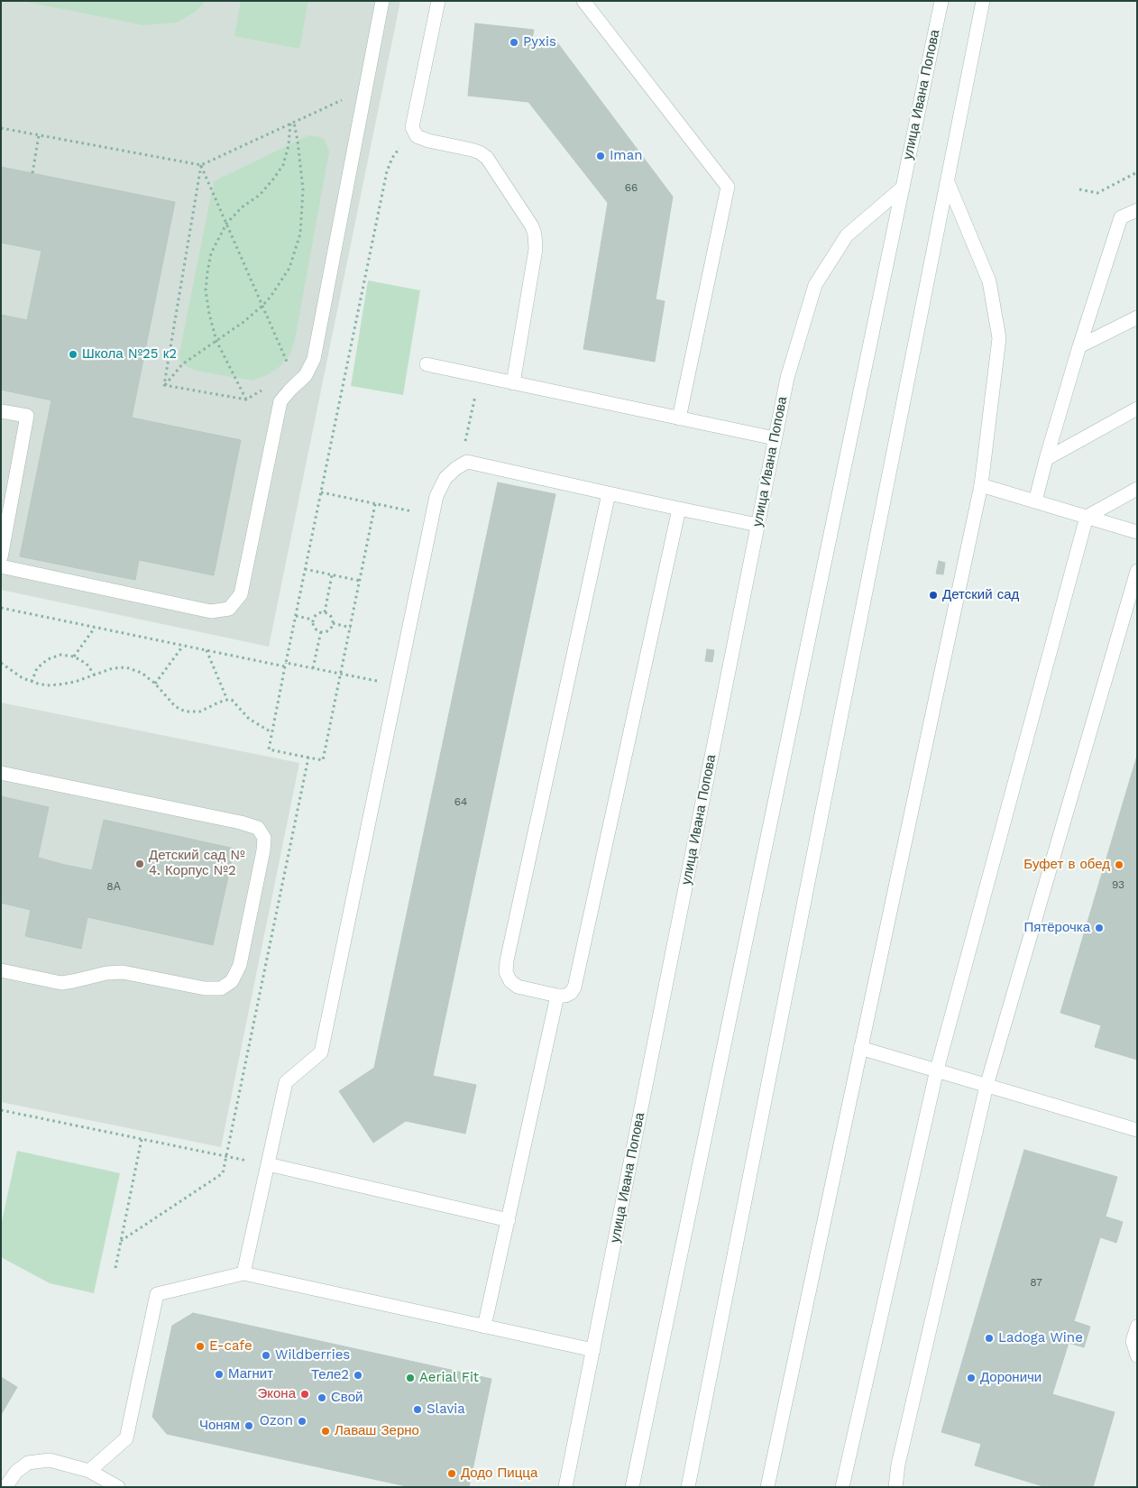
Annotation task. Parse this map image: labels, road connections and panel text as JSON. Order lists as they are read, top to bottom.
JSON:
{
  "streets": {
    "main road": ["улица Ивана Попова"]
  },
  "places": [
    "Pyxis",
    "Iman",
    "Школа №25 к2",
    "Детский сад",
    "Детский сад № 4. Корпус №2",
    "Буфет в обед",
    "Пятёрочка",
    "Ladoga Wine",
    "E-cafe",
    "Wildberries",
    "Магнит",
    "Теле2",
    "Aerial Fit",
    "Дороничи",
    "Экона",
    "Свой",
    "Slavia",
    "Ozon",
    "Чоням",
    "Лаваш Зерно",
    "Додо Пицца"
  ],
  "house_numbers": [
    "66",
    "64",
    "93",
    "8А",
    "87"
  ]
}
